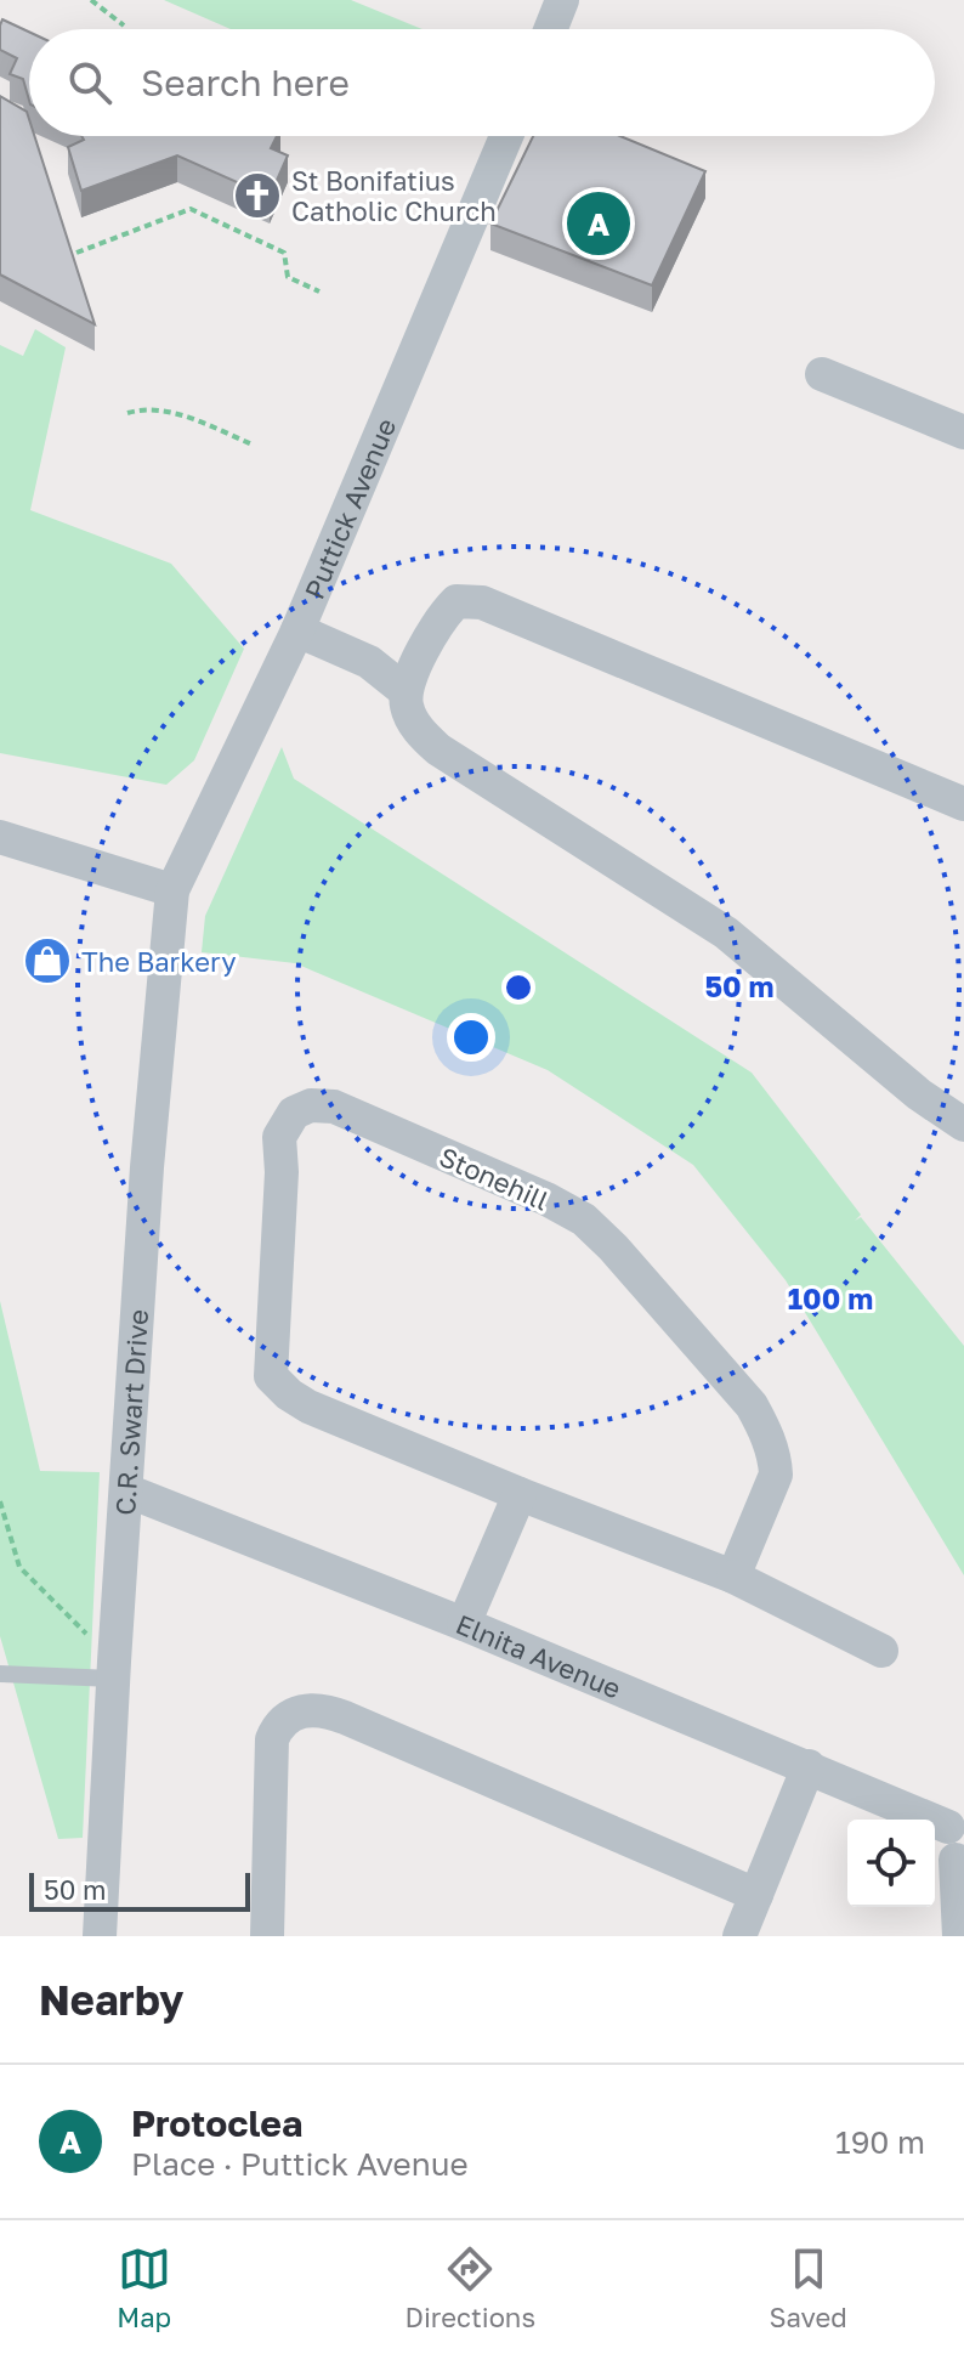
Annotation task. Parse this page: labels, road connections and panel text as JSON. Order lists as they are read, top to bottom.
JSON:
{
  "streets": {
    "street": [
      "Puttick Avenue",
      "Stonehill",
      "C.R. Swart Drive",
      "Elnita Avenue"
    ]
  },
  "crossings": [
    ["Puttick Avenue", "C.R. Swart Drive"],
    ["C.R. Swart Drive", "Elnita Avenue"]
  ],
  "places": {
    "church": ["St Bonifatius Catholic Church"],
    "shop": ["The Barkery"]
  },
  "scale_bar": "50 m",
  "page": {
    "search": "Search here",
    "pins": "A",
    "scale": "50 m",
    "heading": "Nearby",
    "list": [
      {
        "mark": "A",
        "name": "Protoclea",
        "note": "Place · Puttick Avenue",
        "value": "190 m"
      }
    ],
    "nav": ["Map", "Directions", "Saved"]
  },
  "rings": ["50 m", "100 m"]
}
